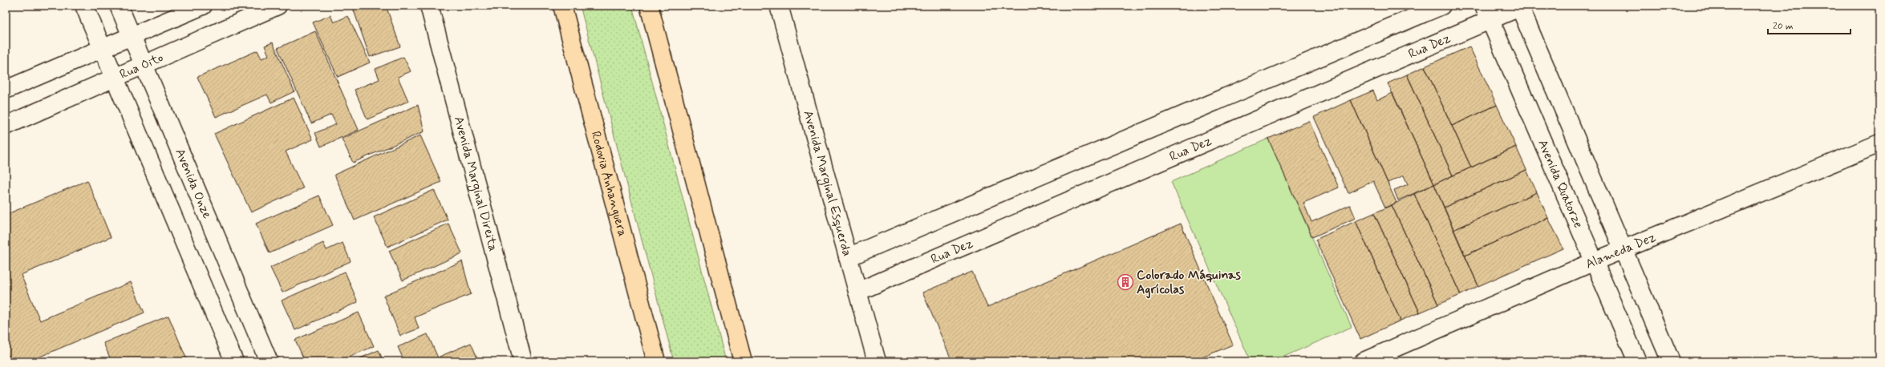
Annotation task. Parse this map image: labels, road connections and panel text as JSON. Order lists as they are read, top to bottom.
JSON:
{
  "streets": {
    "highway": ["Rodovia Anhanguera"],
    "street": [
      "Rua Dez",
      "Rua Oito",
      "Avenida Onze",
      "Avenida Marginal Direita",
      "Avenida Marginal Esquerda",
      "Avenida Quatorze",
      "Alameda Dez"
    ]
  },
  "crossings": [
    ["Rua Dez", "Avenida Marginal Esquerda"],
    ["Rua Dez", "Avenida Quatorze"],
    ["Rua Oito", "Avenida Onze"],
    ["Avenida Quatorze", "Alameda Dez"]
  ],
  "places": {
    "building": ["Colorado Máquinas Agrícolas"]
  },
  "scale_bar": "20 m"
}
